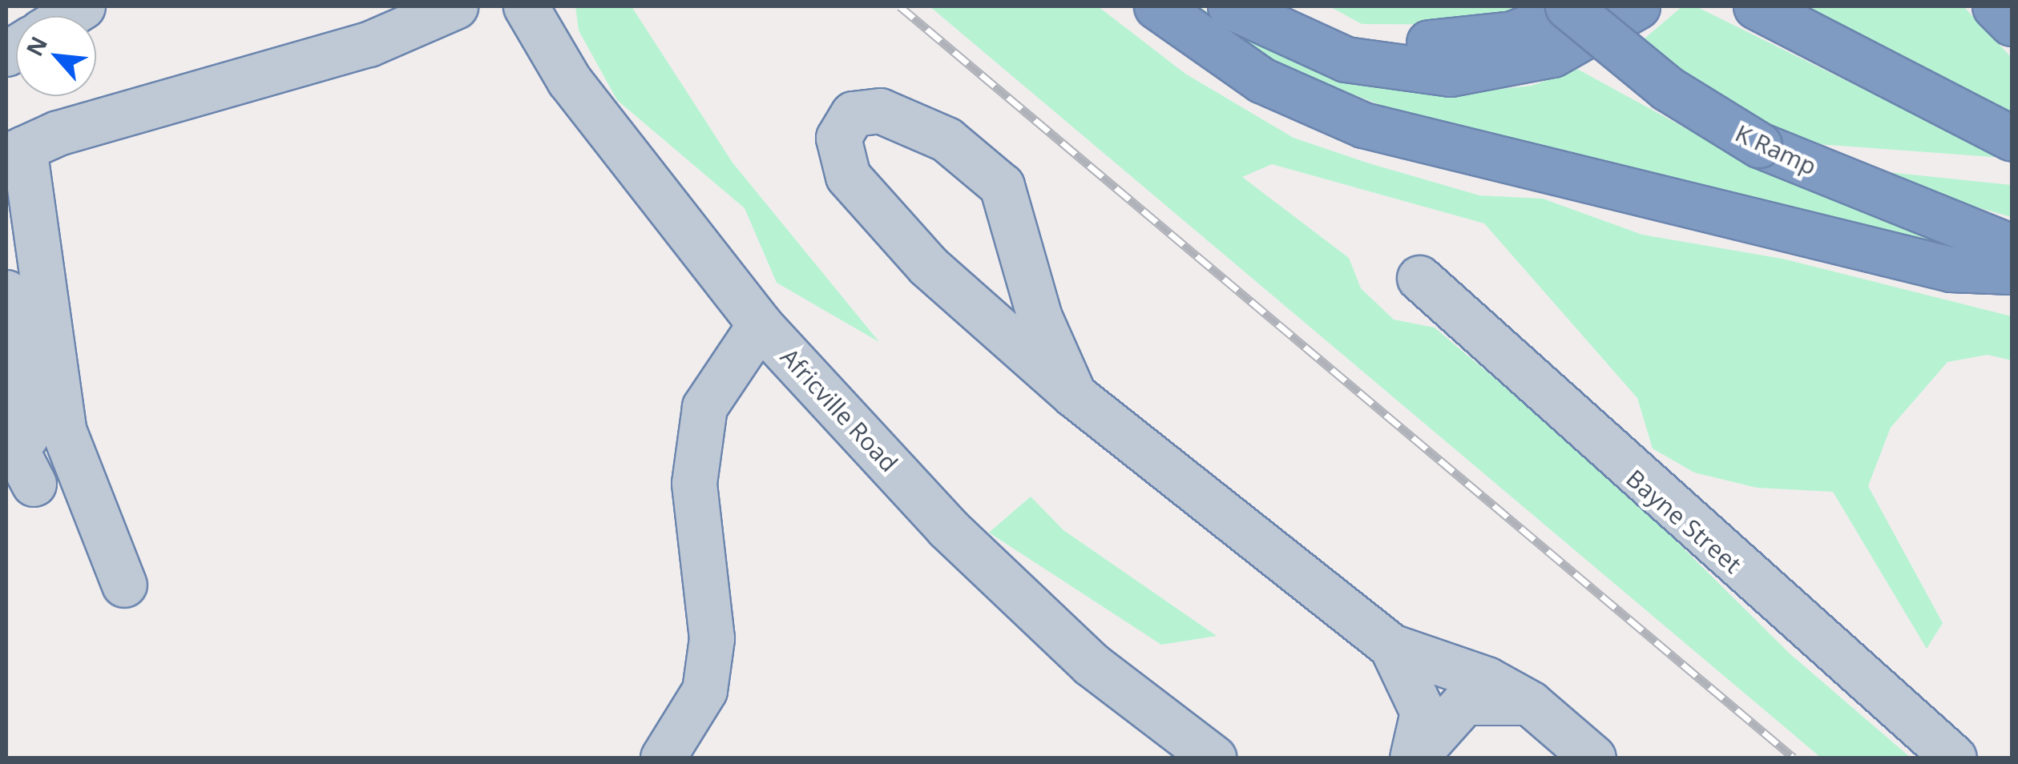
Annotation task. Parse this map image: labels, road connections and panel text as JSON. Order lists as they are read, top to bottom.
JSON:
{
  "streets": {
    "highway": ["K Ramp"],
    "street": ["Africville Road", "Bayne Street"]
  },
  "north": "top left"
}
